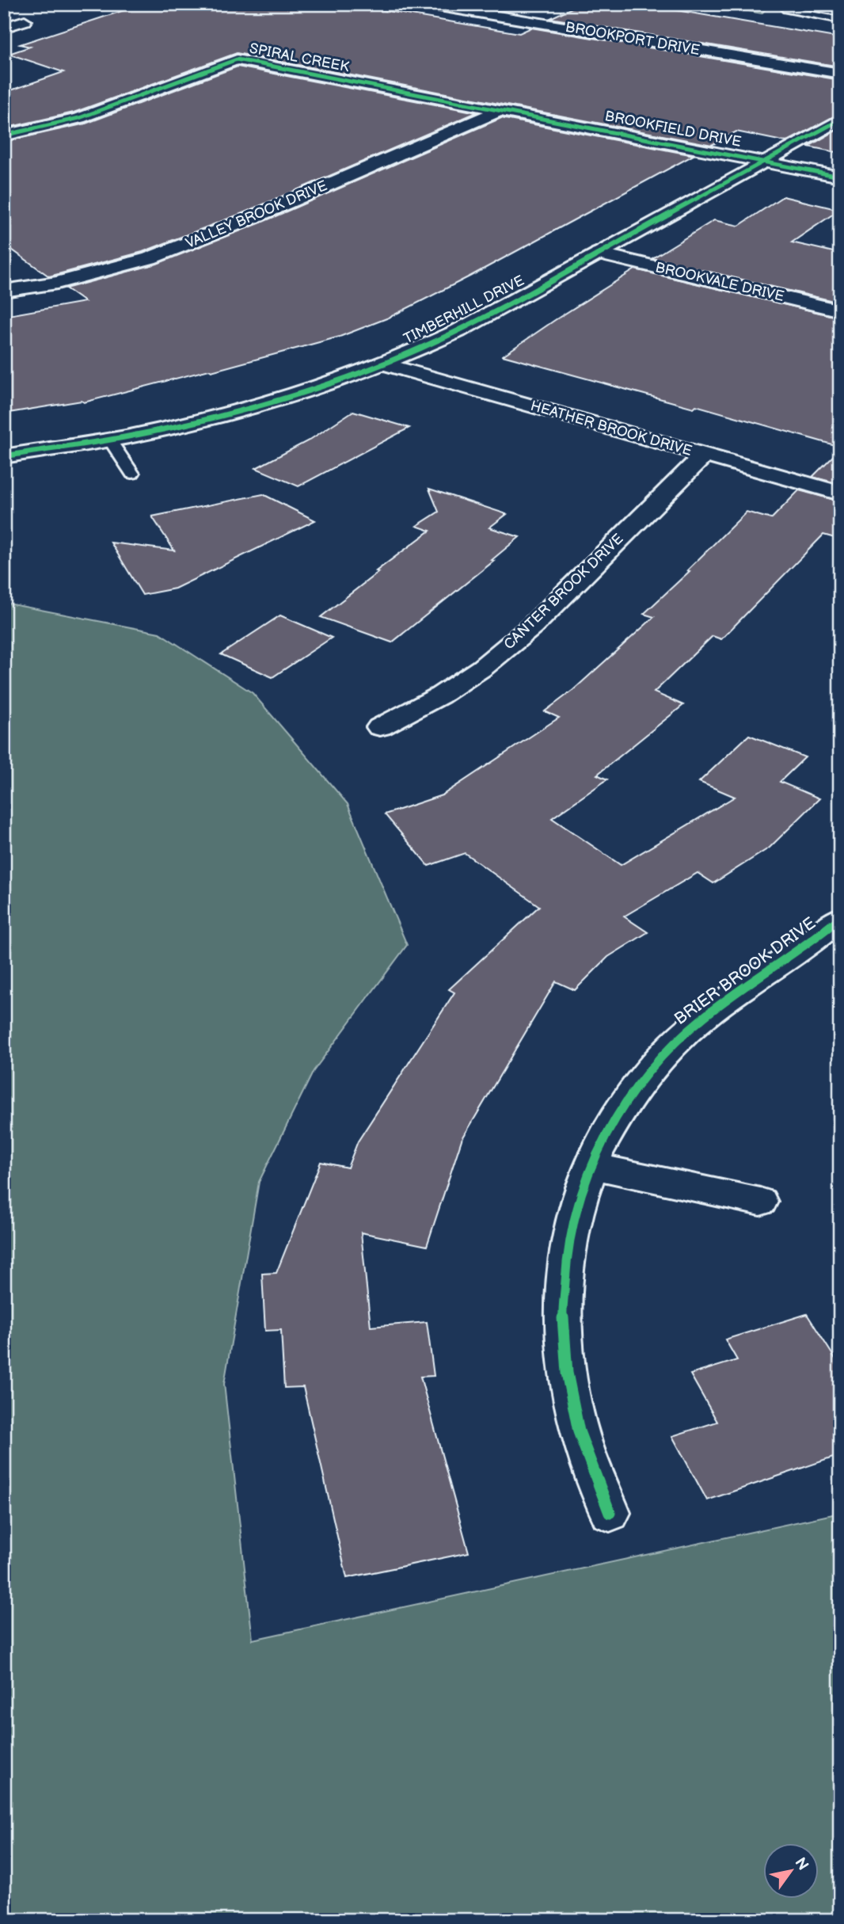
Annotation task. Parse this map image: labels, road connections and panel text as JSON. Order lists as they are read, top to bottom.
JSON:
{
  "streets": {
    "street": [
      "BROOKPORT DRIVE",
      "SPIRAL CREEK",
      "BROOKFIELD DRIVE",
      "VALLEY BROOK DRIVE",
      "BROOKVALE DRIVE",
      "TIMBERHILL DRIVE",
      "HEATHER BROOK DRIVE",
      "CANTER BROOK DRIVE",
      "BRIER BROOK DRIVE"
    ]
  },
  "crossings": [
    ["SPIRAL CREEK", "BROOKFIELD DRIVE"],
    ["SPIRAL CREEK", "VALLEY BROOK DRIVE"],
    ["BROOKFIELD DRIVE", "VALLEY BROOK DRIVE"],
    ["BROOKFIELD DRIVE", "TIMBERHILL DRIVE"],
    ["BROOKVALE DRIVE", "TIMBERHILL DRIVE"],
    ["TIMBERHILL DRIVE", "HEATHER BROOK DRIVE"],
    ["HEATHER BROOK DRIVE", "CANTER BROOK DRIVE"]
  ],
  "north": "top right"
}
